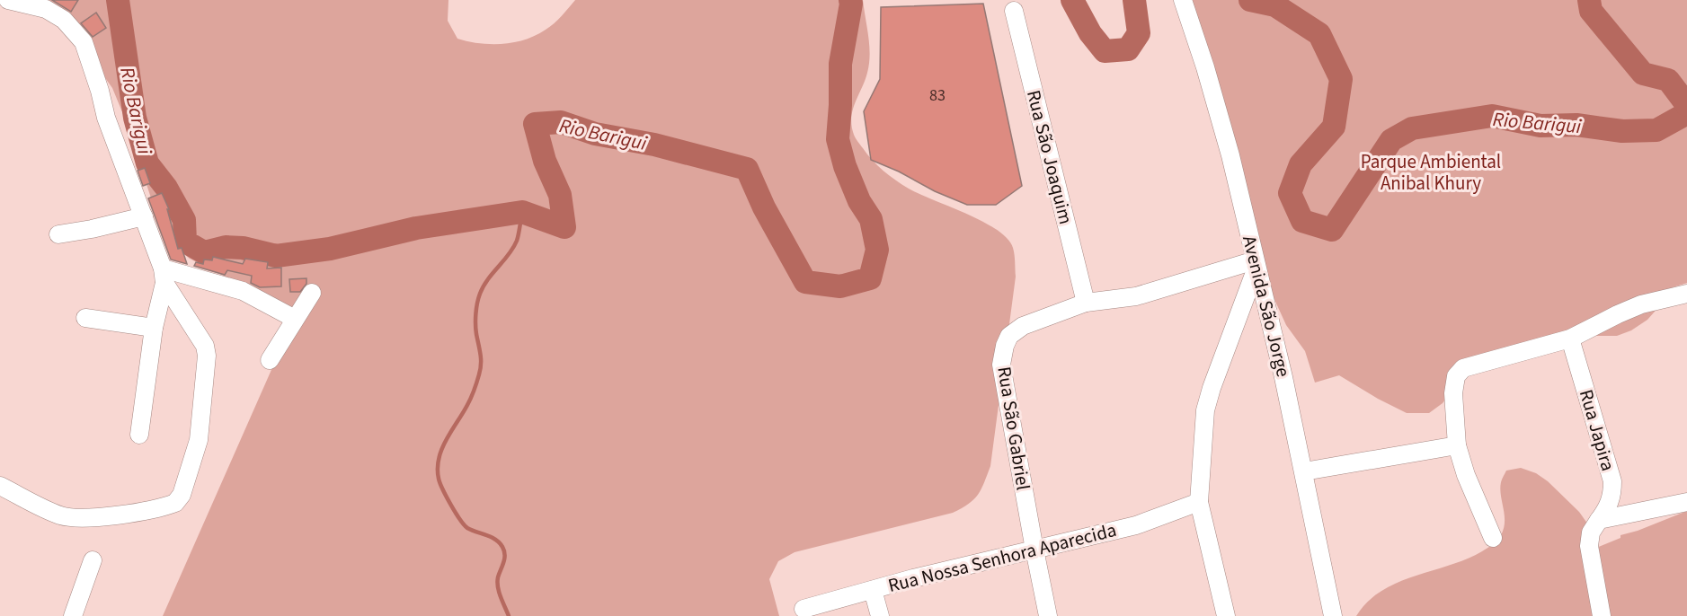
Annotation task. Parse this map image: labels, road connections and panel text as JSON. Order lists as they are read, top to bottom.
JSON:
{
  "streets": {
    "street": [
      "Rua São Joaquim",
      "Avenida São Jorge",
      "Rua São Gabriel",
      "Rua Japira",
      "Rua Nossa Senhora Aparecida"
    ]
  },
  "crossings": [
    ["Rua São Joaquim", "Rua São Gabriel"],
    ["Avenida São Jorge", "Rua São Gabriel"],
    ["Rua São Gabriel", "Rua Nossa Senhora Aparecida"]
  ],
  "water": ["Rio Barigui"],
  "parks": ["Parque Ambiental Anibal Khury"],
  "house_numbers": ["83"]
}
